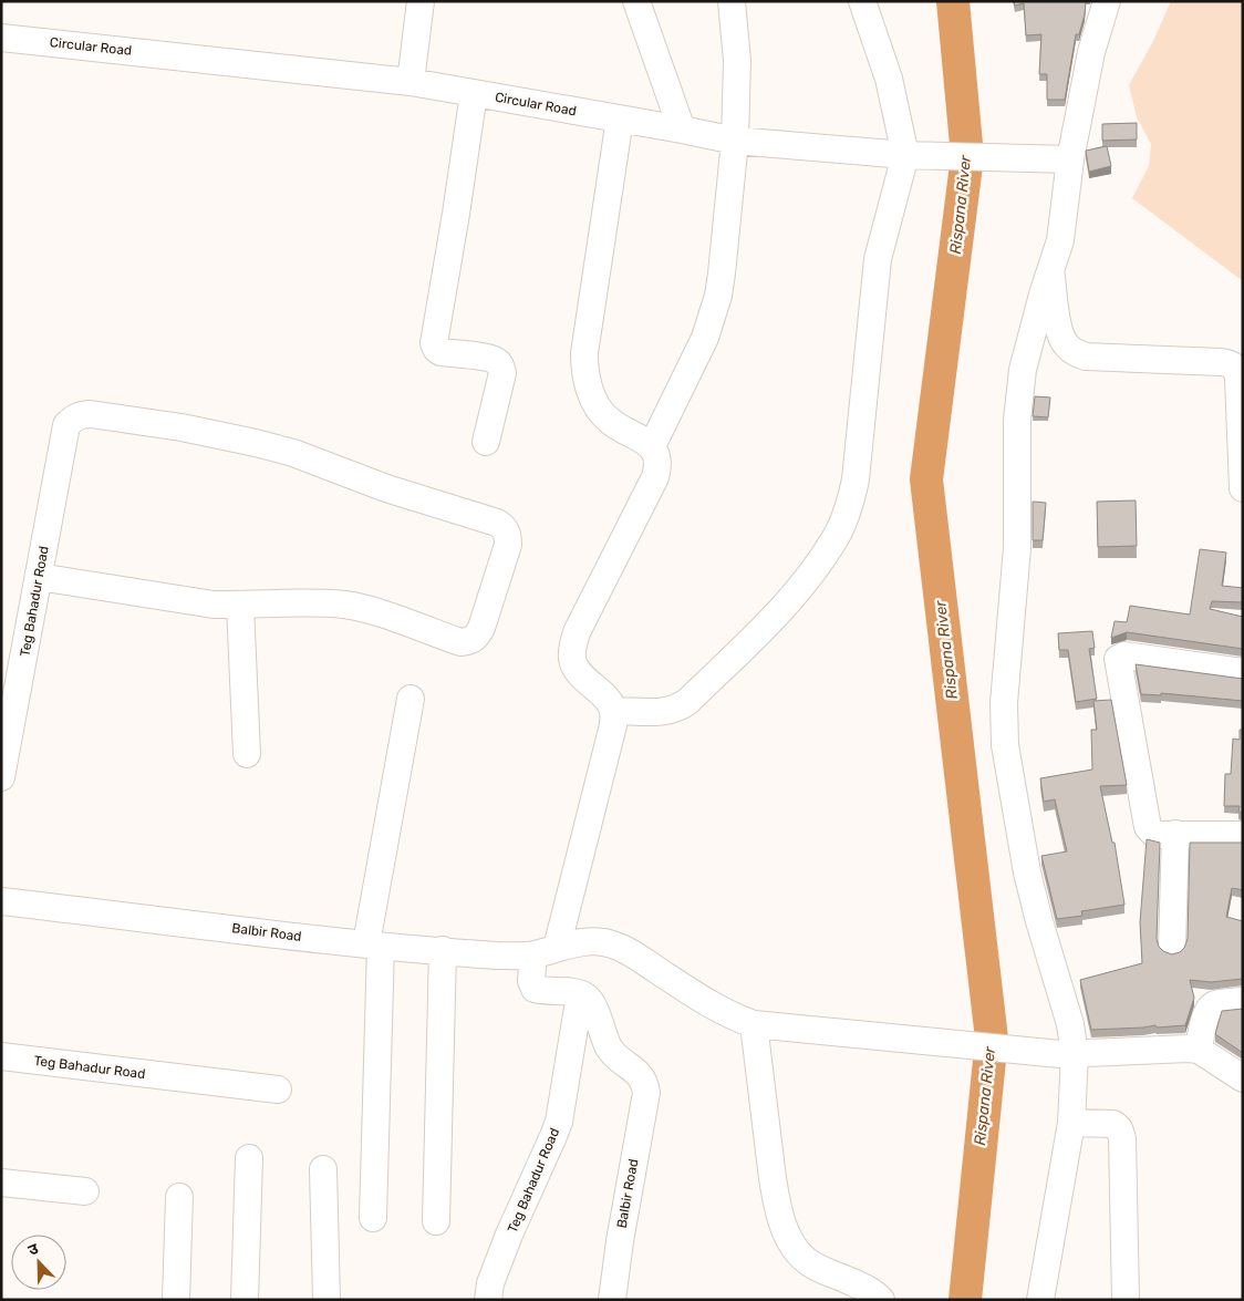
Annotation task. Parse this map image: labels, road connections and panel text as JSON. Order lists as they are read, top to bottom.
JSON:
{
  "streets": {
    "street": ["Circular Road", "Teg Bahadur Road", "Balbir Road"]
  },
  "crossings": [
    ["Teg Bahadur Road", "Balbir Road"]
  ],
  "water": ["Rispana River"],
  "north": "top left"
}
